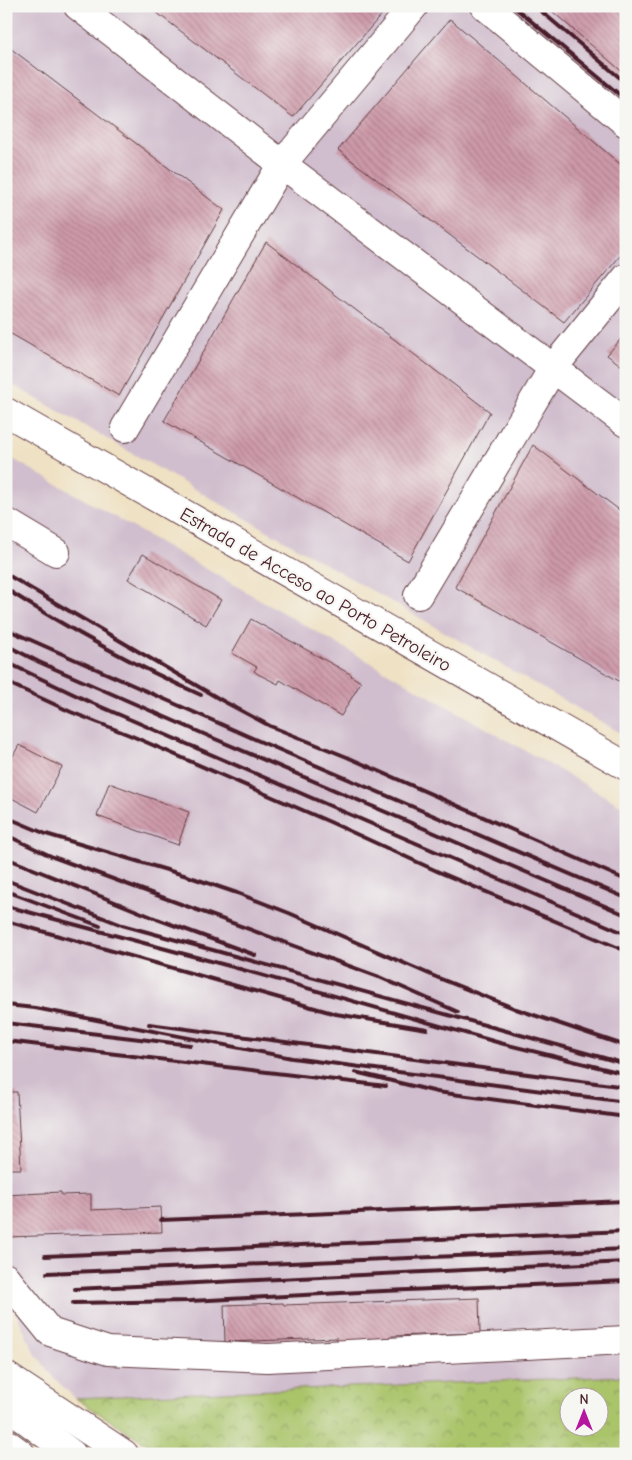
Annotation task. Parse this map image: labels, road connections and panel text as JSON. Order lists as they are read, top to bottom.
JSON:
{
  "streets": {
    "main road": ["Estrada de Acceso ao Porto Petroleiro"]
  },
  "north": "top"
}
